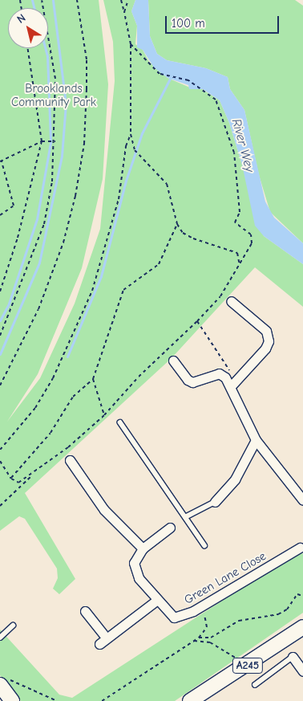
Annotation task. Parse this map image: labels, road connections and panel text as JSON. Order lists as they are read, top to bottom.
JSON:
{
  "streets": {
    "main road": ["A245"],
    "street": ["Green Lane Close"]
  },
  "water": ["River Wey"],
  "parks": ["Brooklands Community Park"],
  "scale_bar": "100 m",
  "north": "top left"
}
